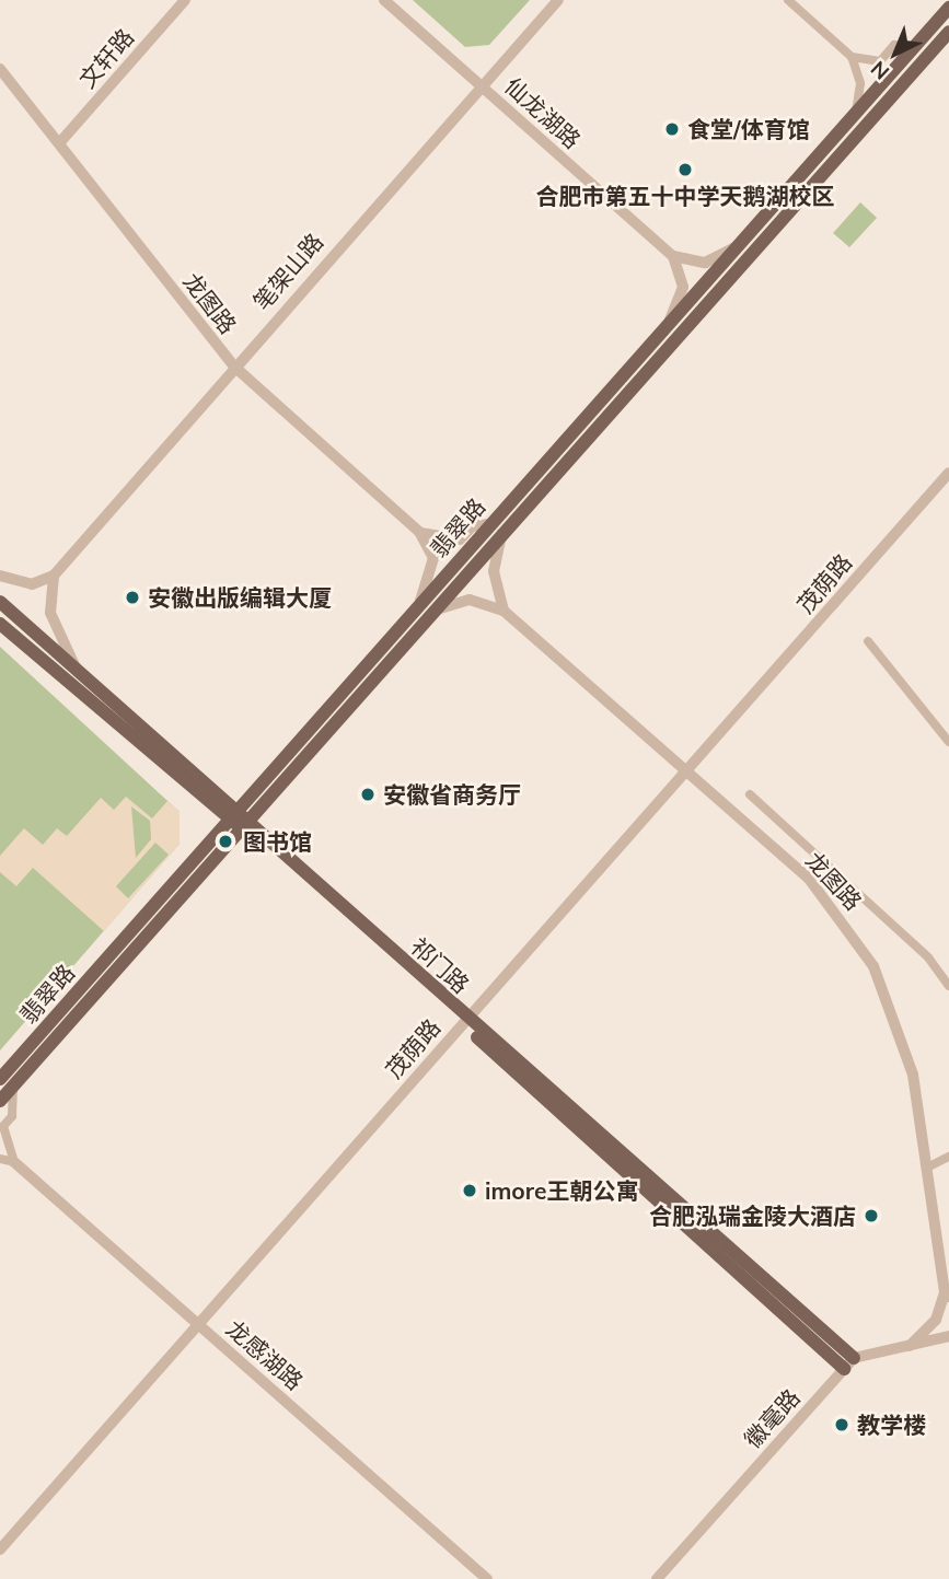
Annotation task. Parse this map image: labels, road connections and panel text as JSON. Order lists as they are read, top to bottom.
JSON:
{
  "streets": {
    "main road": ["翡翠路", "祁门路"],
    "street": [
      "文轩路",
      "仙龙湖路",
      "笔架山路",
      "龙图路",
      "茂荫路",
      "龙感湖路",
      "徽毫路"
    ]
  },
  "crossings": [
    ["文轩路", "龙图路"],
    ["仙龙湖路", "笔架山路"],
    ["笔架山路", "龙图路"],
    ["龙图路", "茂荫路"],
    ["翡翠路", "祁门路"],
    ["茂荫路", "祁门路"],
    ["茂荫路", "龙感湖路"],
    ["祁门路", "徽毫路"]
  ],
  "places": [
    "食堂/体育馆",
    "合肥市第五十中学天鹅湖校区",
    "安徽出版编辑大厦",
    "安徽省商务厅",
    "图书馆",
    "imore王朝公寓",
    "合肥泓瑞金陵大酒店",
    "教学楼"
  ],
  "north": "bottom left"
}
